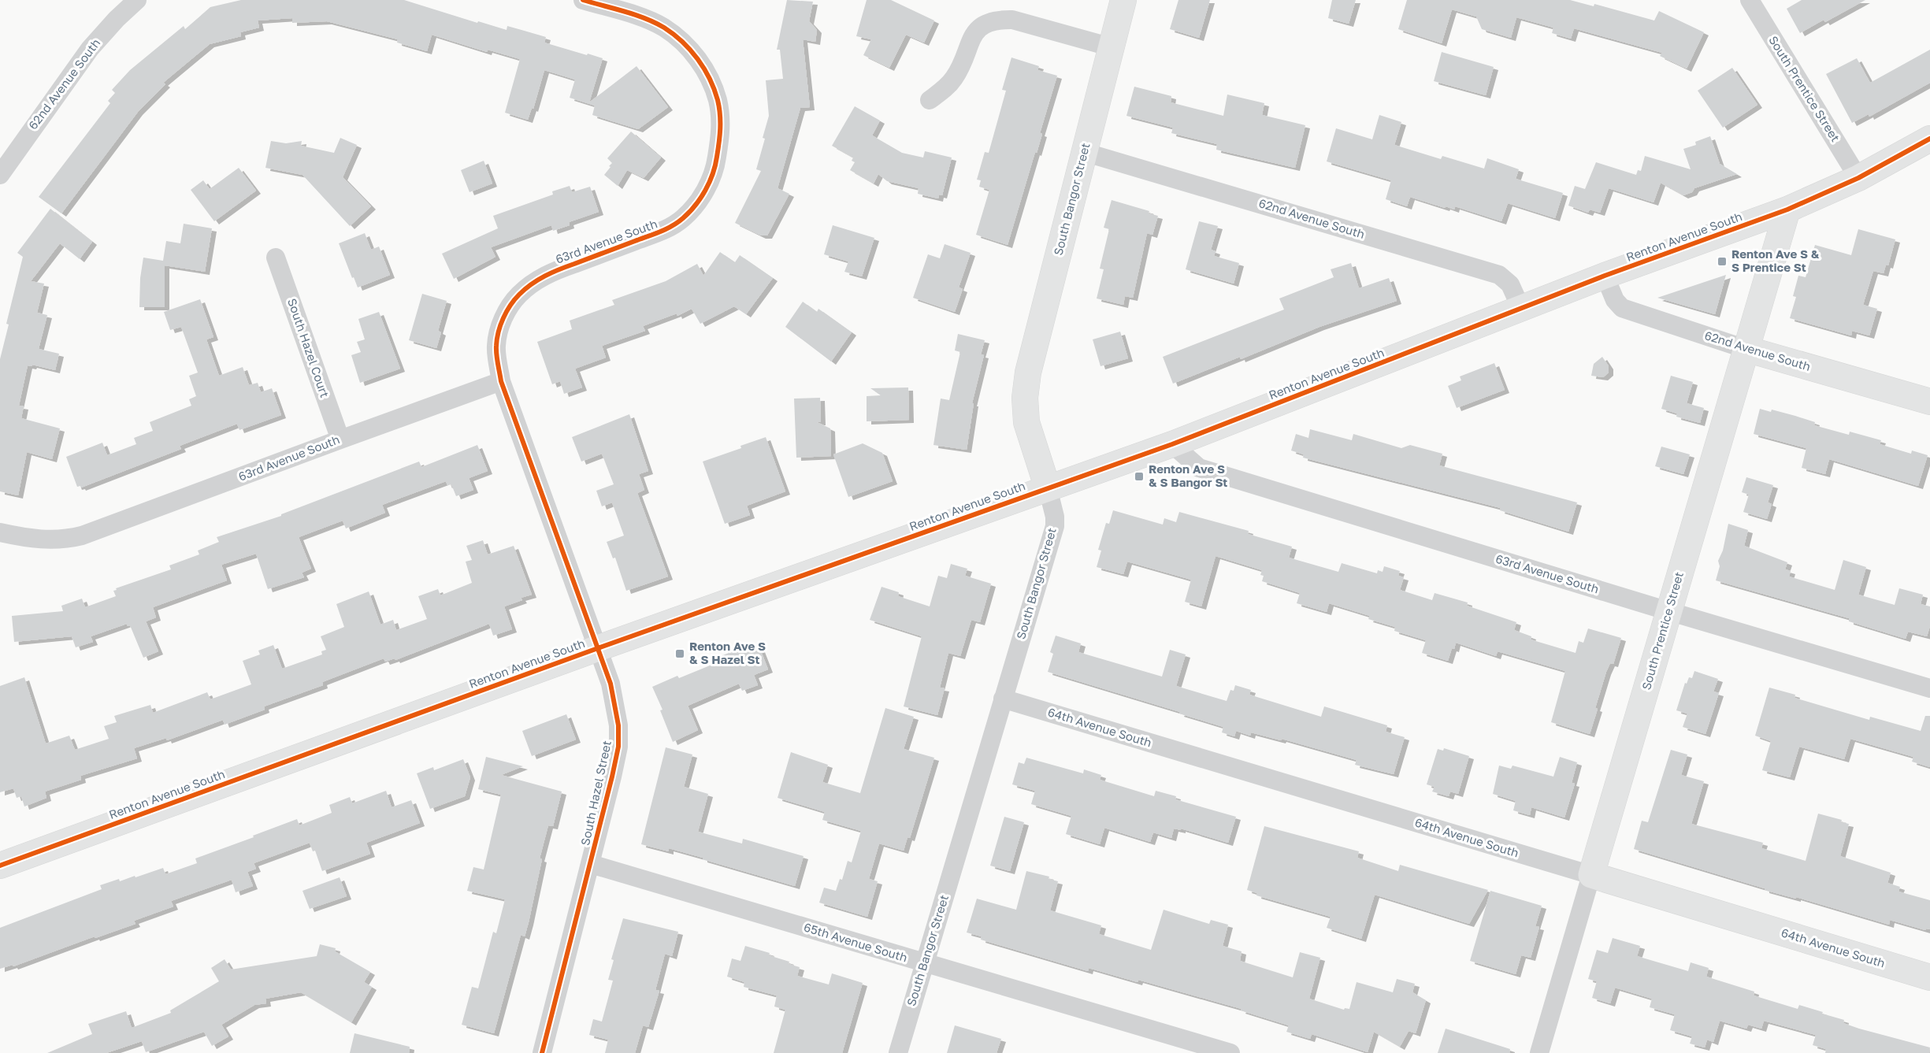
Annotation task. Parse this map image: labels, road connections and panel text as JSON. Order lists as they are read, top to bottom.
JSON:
{
  "streets": {
    "main road": [
      "62nd Avenue South",
      "South Prentice Street",
      "South Bangor Street",
      "Renton Avenue South",
      "64th Avenue South"
    ],
    "street": [
      "63rd Avenue South",
      "South Hazel Court",
      "South Hazel Street",
      "65th Avenue South"
    ]
  },
  "crossings": [
    ["62nd Avenue South", "South Prentice Street"],
    ["62nd Avenue South", "South Bangor Street"],
    ["62nd Avenue South", "Renton Avenue South"],
    ["South Prentice Street", "Renton Avenue South"],
    ["South Prentice Street", "63rd Avenue South"],
    ["South Prentice Street", "64th Avenue South"],
    ["South Bangor Street", "Renton Avenue South"],
    ["South Bangor Street", "64th Avenue South"],
    ["South Bangor Street", "65th Avenue South"],
    ["Renton Avenue South", "63rd Avenue South"],
    ["Renton Avenue South", "South Hazel Street"],
    ["63rd Avenue South", "South Hazel Court"],
    ["63rd Avenue South", "South Hazel Street"],
    ["South Hazel Street", "65th Avenue South"]
  ],
  "places": {
    "transit": ["Renton Ave S & S Prentice St", "Renton Ave S & S Bangor St", "Renton Ave S & S Hazel St"]
  }
}
